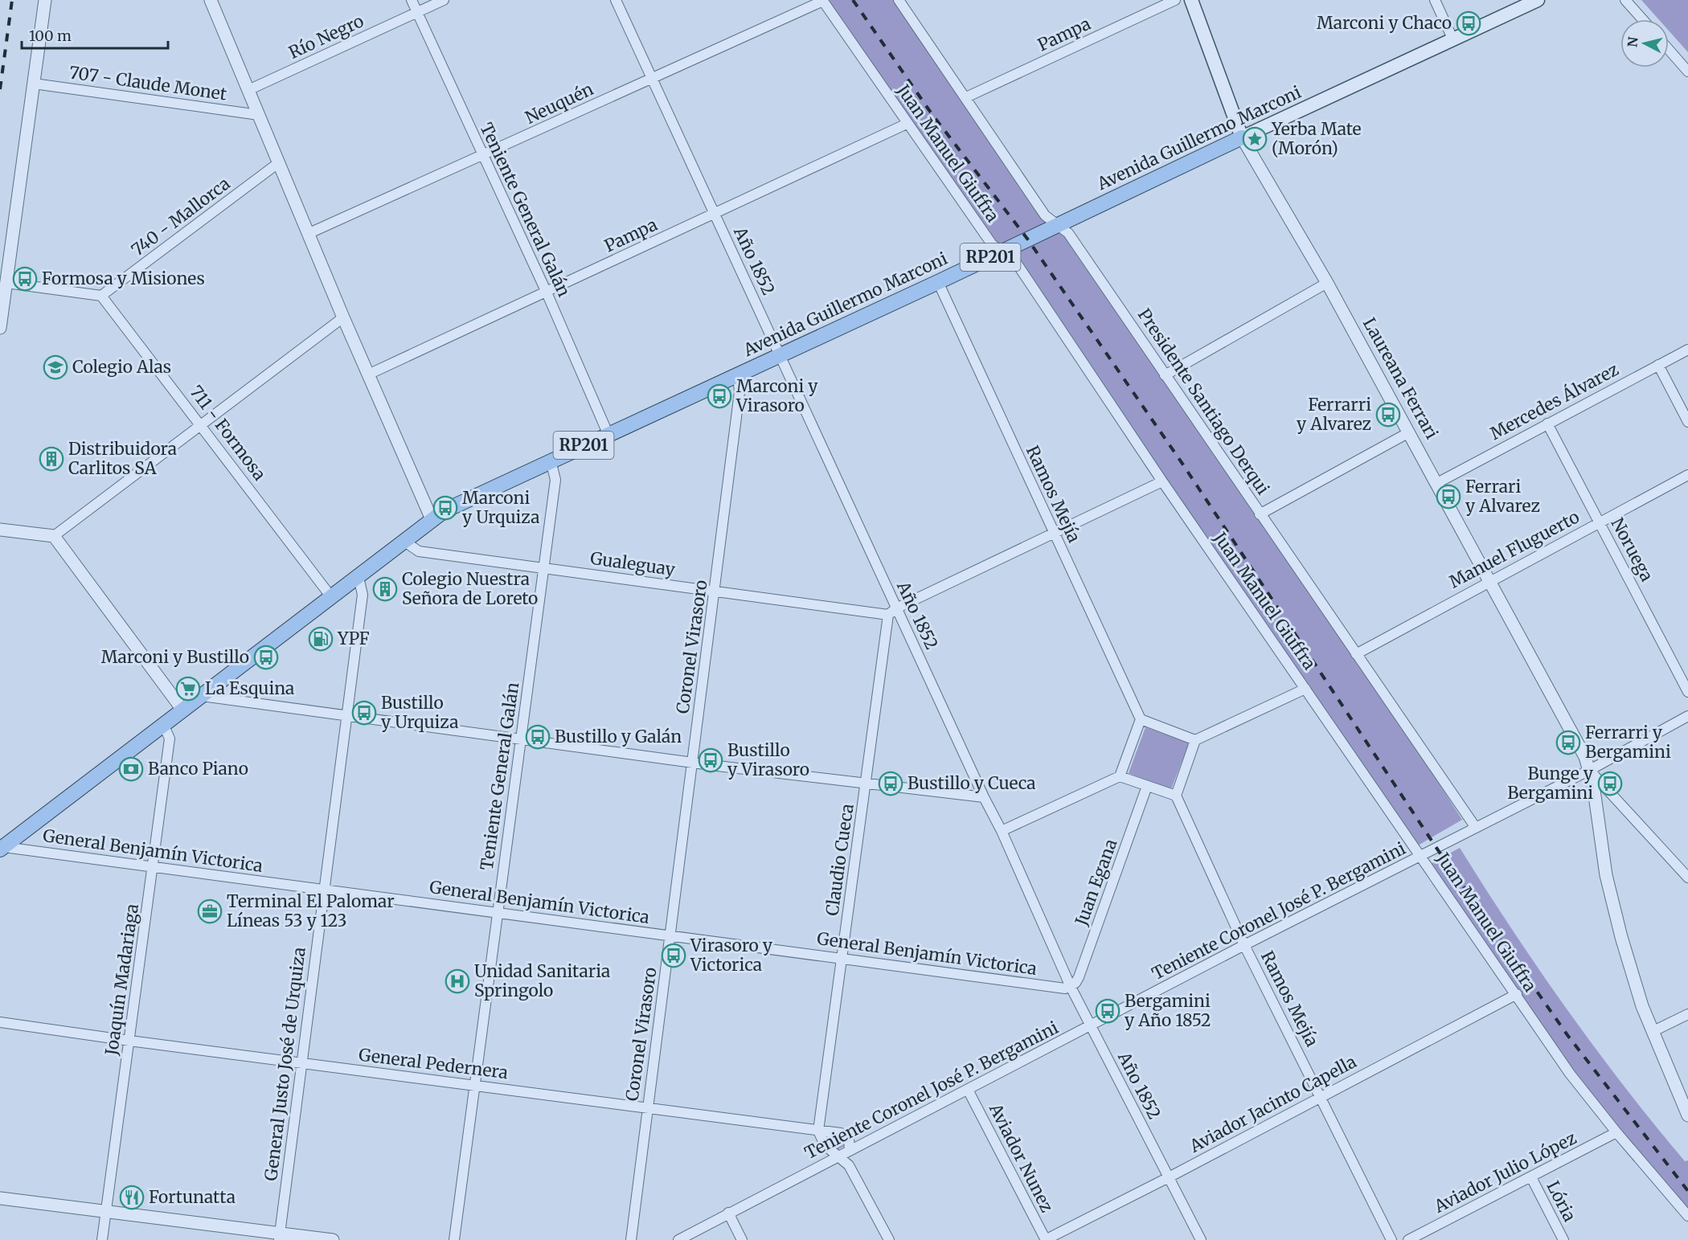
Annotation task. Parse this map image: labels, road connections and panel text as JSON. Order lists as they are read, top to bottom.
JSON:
{
  "streets": {
    "main road": ["Avenida Guillermo Marconi", "RP201", "Laureana Ferrari"],
    "street": [
      "Pampa",
      "Río Negro",
      "707 - Claude Monet",
      "Neuquén",
      "Juan Manuel Giuffra",
      "Teniente General Galán",
      "740 - Mallorca",
      "Año 1852",
      "Presidente Santiago Derqui",
      "Mercedes Álvarez",
      "711 - Formosa",
      "Ramos Mejía",
      "Manuel Fluguerto",
      "Noruega",
      "Gualeguay",
      "Coronel Virasoro",
      "General Benjamín Victorica",
      "Claudio Cueca",
      "Juan Egana",
      "Teniente Coronel José P. Bergamini",
      "Joaquín Madariaga",
      "General Justo José de Urquiza",
      "General Pedernera",
      "Aviador Jacinto Capella",
      "Aviador Nunez",
      "Aviador Julio López",
      "Lória"
    ]
  },
  "crossings": [
    ["Pampa", "Juan Manuel Giuffra"],
    ["Pampa", "Teniente General Galán"],
    ["Pampa", "Año 1852"],
    ["Pampa", "Presidente Santiago Derqui"],
    ["Río Negro", "Teniente General Galán"],
    ["Neuquén", "Juan Manuel Giuffra"],
    ["Neuquén", "Teniente General Galán"],
    ["Neuquén", "Año 1852"],
    ["Avenida Guillermo Marconi", "Juan Manuel Giuffra"],
    ["Avenida Guillermo Marconi", "Teniente General Galán"],
    ["Avenida Guillermo Marconi", "RP201"],
    ["Avenida Guillermo Marconi", "Año 1852"],
    ["Avenida Guillermo Marconi", "Laureana Ferrari"],
    ["Avenida Guillermo Marconi", "Presidente Santiago Derqui"],
    ["Avenida Guillermo Marconi", "Ramos Mejía"],
    ["Avenida Guillermo Marconi", "Coronel Virasoro"],
    ["Juan Manuel Giuffra", "Teniente Coronel José P. Bergamini"],
    ["Juan Manuel Giuffra", "Aviador Jacinto Capella"],
    ["Juan Manuel Giuffra", "Aviador Julio López"],
    ["Teniente General Galán", "Gualeguay"],
    ["Teniente General Galán", "General Benjamín Victorica"],
    ["Teniente General Galán", "General Pedernera"],
    ["740 - Mallorca", "711 - Formosa"],
    ["RP201", "711 - Formosa"],
    ["RP201", "Gualeguay"],
    ["RP201", "General Benjamín Victorica"],
    ["RP201", "Joaquín Madariaga"],
    ["RP201", "General Justo José de Urquiza"],
    ["Año 1852", "General Benjamín Victorica"],
    ["Año 1852", "Juan Egana"],
    ["Año 1852", "Teniente Coronel José P. Bergamini"],
    ["Año 1852", "Aviador Jacinto Capella"],
    ["Laureana Ferrari", "Mercedes Álvarez"],
    ["Laureana Ferrari", "Manuel Fluguerto"],
    ["Laureana Ferrari", "Teniente Coronel José P. Bergamini"],
    ["Presidente Santiago Derqui", "Manuel Fluguerto"],
    ["Presidente Santiago Derqui", "Teniente Coronel José P. Bergamini"],
    ["Mercedes Álvarez", "Noruega"],
    ["Ramos Mejía", "Teniente Coronel José P. Bergamini"],
    ["Ramos Mejía", "Aviador Jacinto Capella"],
    ["Manuel Fluguerto", "Noruega"],
    ["Gualeguay", "Coronel Virasoro"],
    ["Gualeguay", "Claudio Cueca"],
    ["Coronel Virasoro", "General Benjamín Victorica"],
    ["Coronel Virasoro", "General Pedernera"],
    ["General Benjamín Victorica", "Claudio Cueca"],
    ["General Benjamín Victorica", "Juan Egana"],
    ["General Benjamín Victorica", "Joaquín Madariaga"],
    ["General Benjamín Victorica", "General Justo José de Urquiza"],
    ["Claudio Cueca", "General Pedernera"],
    ["Teniente Coronel José P. Bergamini", "General Pedernera"],
    ["Teniente Coronel José P. Bergamini", "Aviador Nunez"],
    ["Joaquín Madariaga", "General Pedernera"],
    ["General Justo José de Urquiza", "General Pedernera"],
    ["Aviador Jacinto Capella", "Aviador Nunez"],
    ["Aviador Julio López", "Lória"]
  ],
  "places": {
    "bus stop": [
      "Marconi y Chaco",
      "Formosa y Misiones",
      "Marconi y Virasoro",
      "Ferrarri y Alvarez",
      "Ferrari y Alvarez",
      "Marconi y Urquiza",
      "Marconi y Bustillo",
      "Bustillo y Urquiza",
      "Bustillo y Galán",
      "Ferrarri y Bergamini",
      "Bustillo y Virasoro",
      "Bustillo y Cueca",
      "Bunge y Bergamini",
      "Virasoro y Victorica",
      "Bergamini y Año 1852"
    ],
    "place": ["Yerba Mate (Morón)"],
    "school or university": ["Colegio Alas"],
    "building": ["Distribuidora Carlitos SA", "Colegio Nuestra Señora de Loreto"],
    "fuel station": ["YPF"],
    "supermarket": ["La Esquina"],
    "bank": ["Banco Piano"],
    "office": ["Terminal El Palomar Líneas 53 y 123"],
    "hospital": ["Unidad Sanitaria Springolo"],
    "restaurant": ["Fortunatta"]
  },
  "scale_bar": "100 m",
  "north": "left"
}
